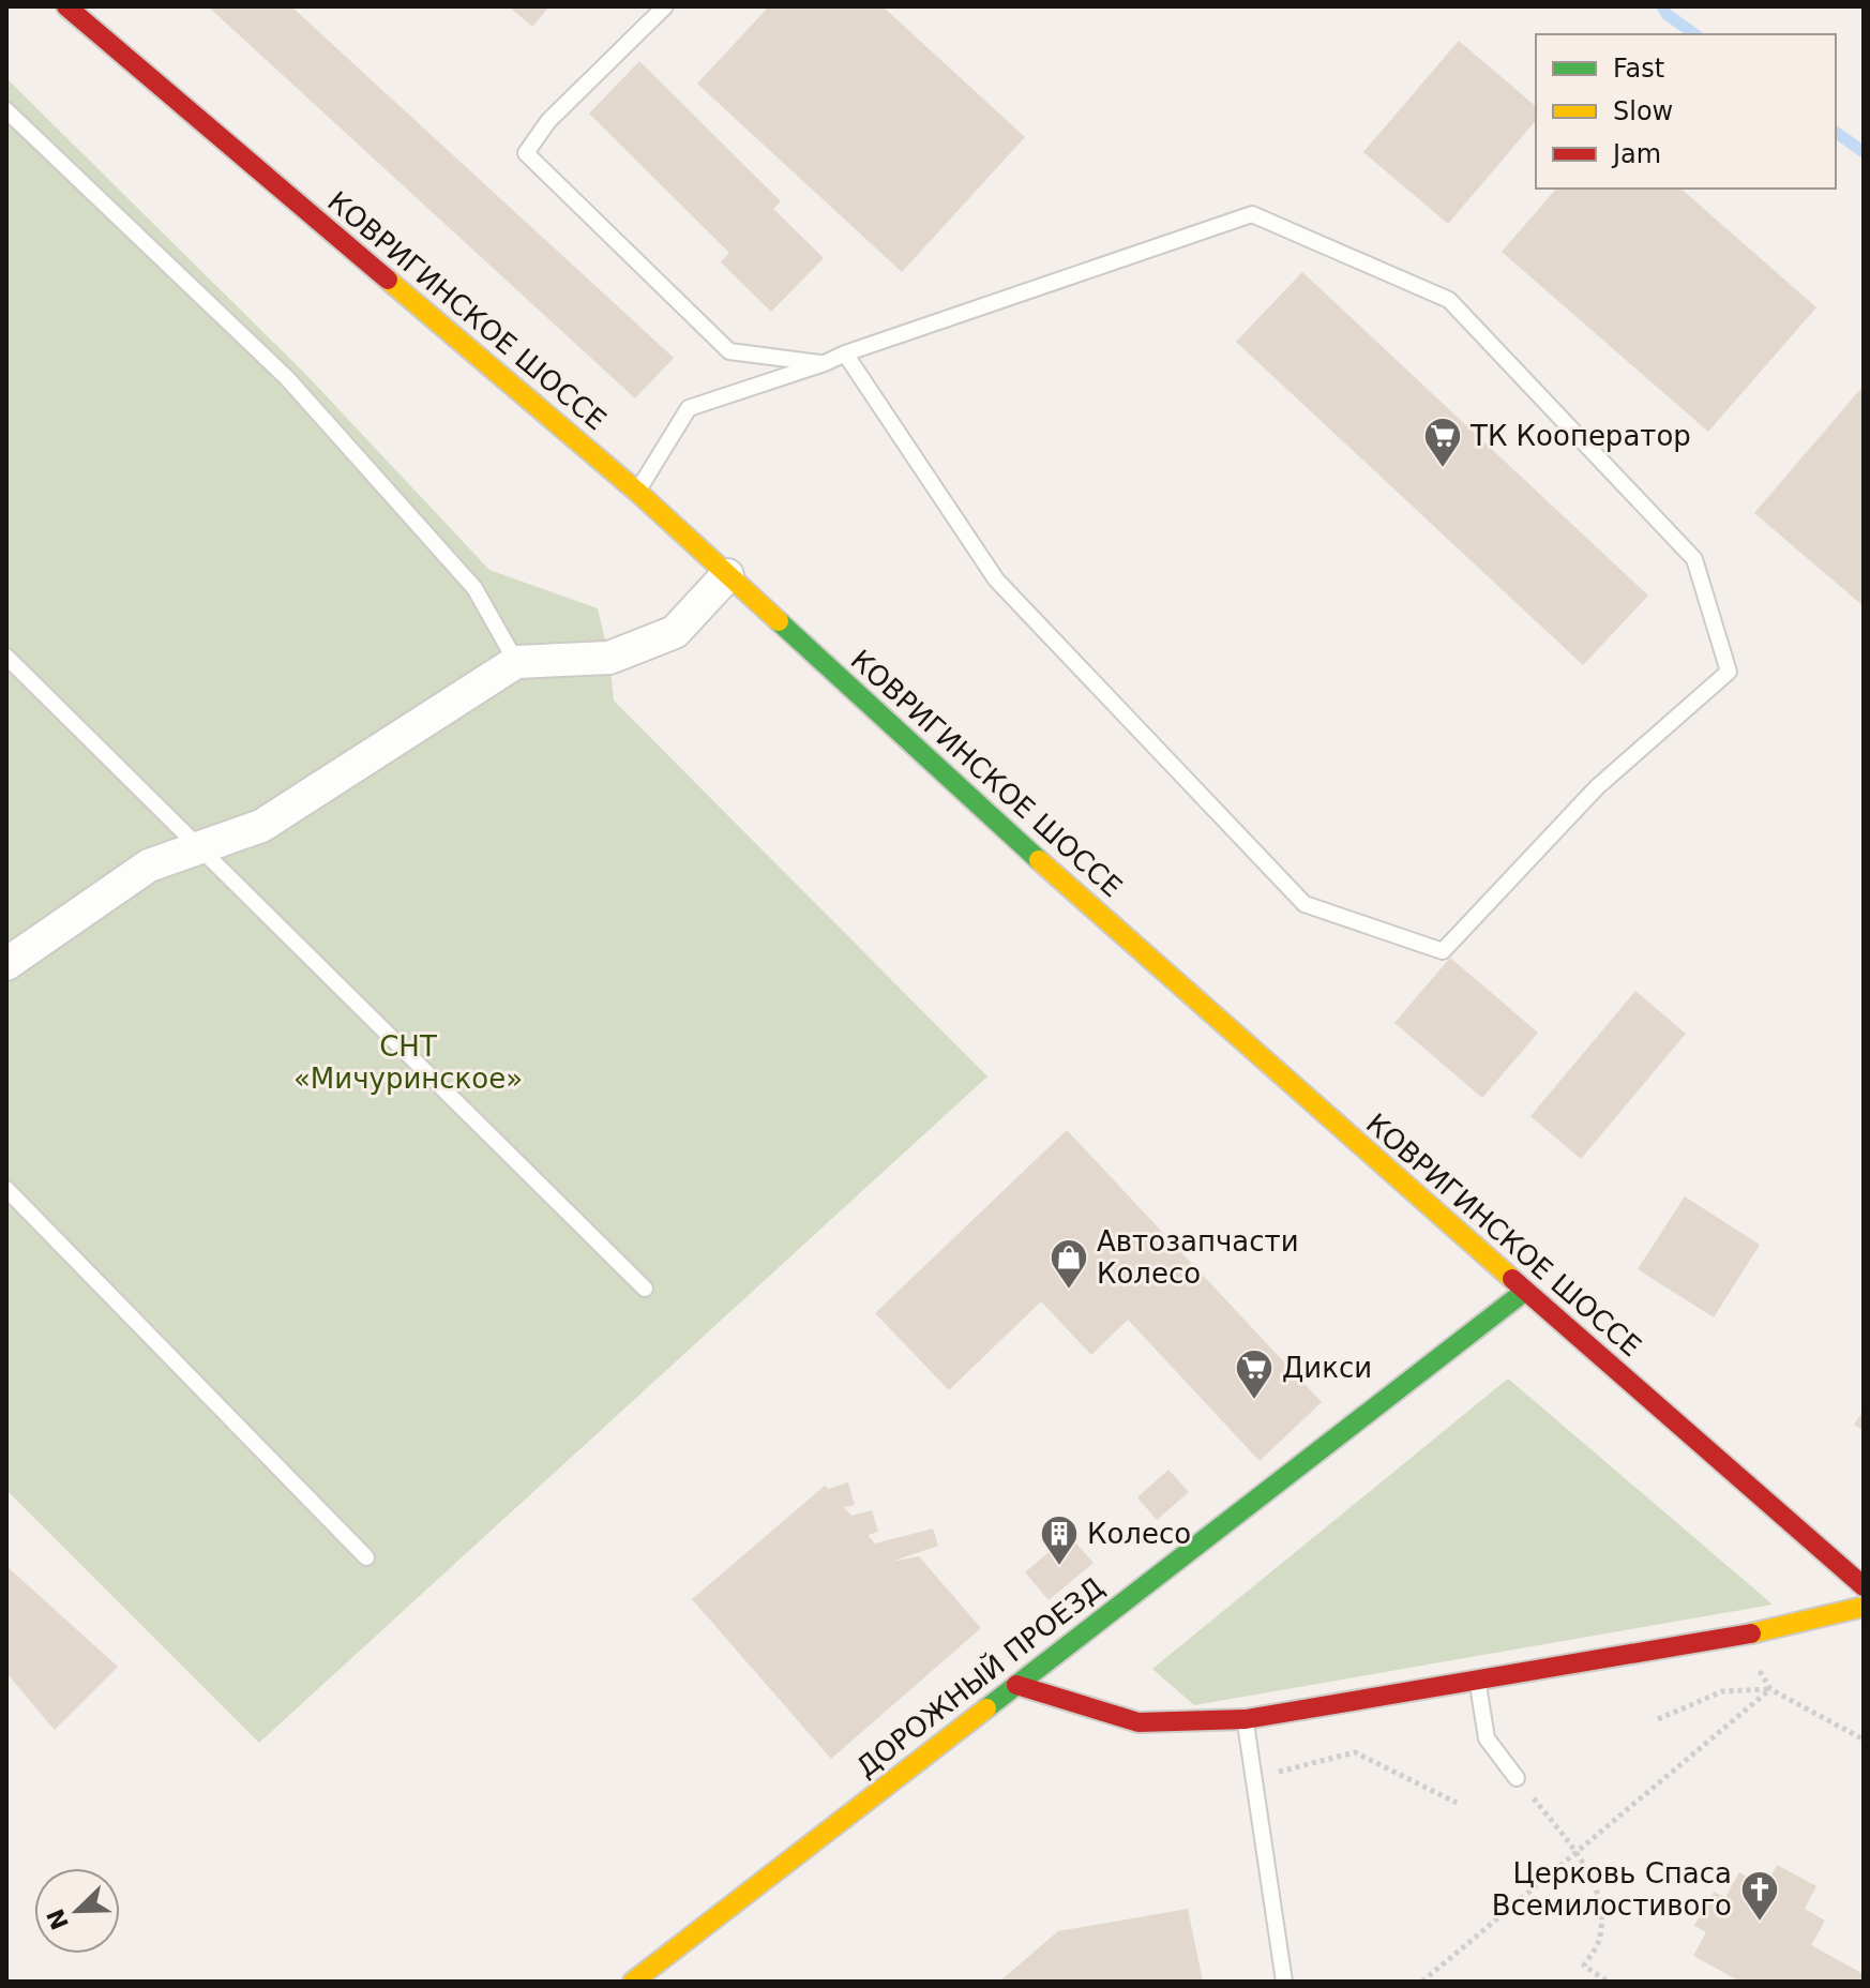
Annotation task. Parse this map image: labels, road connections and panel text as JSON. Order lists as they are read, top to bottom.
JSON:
{
  "streets": {
    "main road": ["КОВРИГИНСКОЕ ШОССЕ", "ДОРОЖНЫЙ ПРОЕЗД"]
  },
  "crossings": [
    ["КОВРИГИНСКОЕ ШОССЕ", "ДОРОЖНЫЙ ПРОЕЗД"]
  ],
  "parks": ["СНТ «Мичуринское»"],
  "places": {
    "supermarket": ["ТК Кооператор", "Дикси"],
    "shop": ["Автозапчасти Колесо"],
    "building": ["Колесо"],
    "church": ["Церковь Спаса Всемилостивого"]
  },
  "legend": ["Fast", "Slow", "Jam"],
  "north": "bottom left"
}
